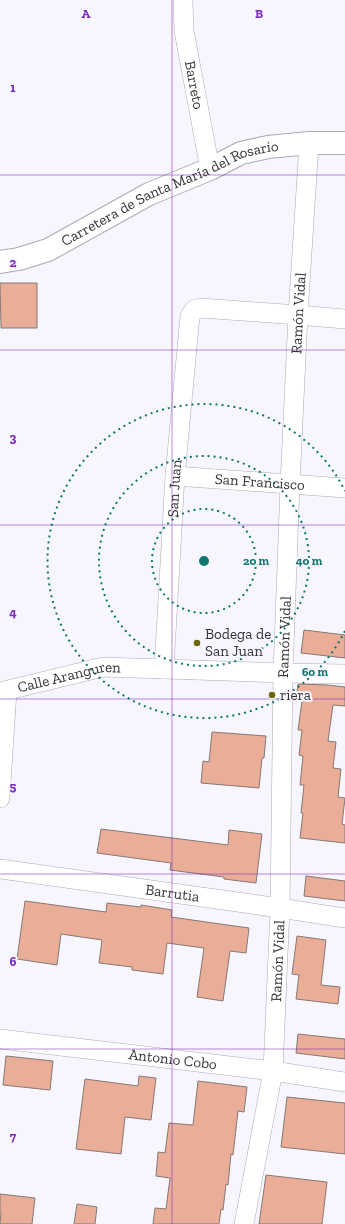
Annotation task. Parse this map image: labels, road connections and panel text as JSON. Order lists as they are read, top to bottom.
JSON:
{
  "streets": {
    "main road": ["Carretera de Santa María del Rosario"],
    "street": [
      "Barreto",
      "Ramón Vidal",
      "San Francisco",
      "San Juan",
      "Calle Aranguren",
      "Barrutia",
      "Antonio Cobo"
    ]
  },
  "crossings": [
    ["Barreto", "Carretera de Santa María del Rosario"],
    ["Carretera de Santa María del Rosario", "Ramón Vidal"],
    ["Ramón Vidal", "San Francisco"],
    ["Ramón Vidal", "San Juan"],
    ["Ramón Vidal", "Calle Aranguren"],
    ["Ramón Vidal", "Barrutia"],
    ["Ramón Vidal", "Antonio Cobo"],
    ["San Francisco", "San Juan"],
    ["San Juan", "Calle Aranguren"]
  ],
  "places": ["Bodega de San Juan", "riera"],
  "grid": {
    "columns": ["A", "B"],
    "rows": [
      "1",
      "2",
      "3",
      "4",
      "5",
      "6",
      "7"
    ]
  },
  "rings": ["20 m", "40 m", "60 m"]
}
